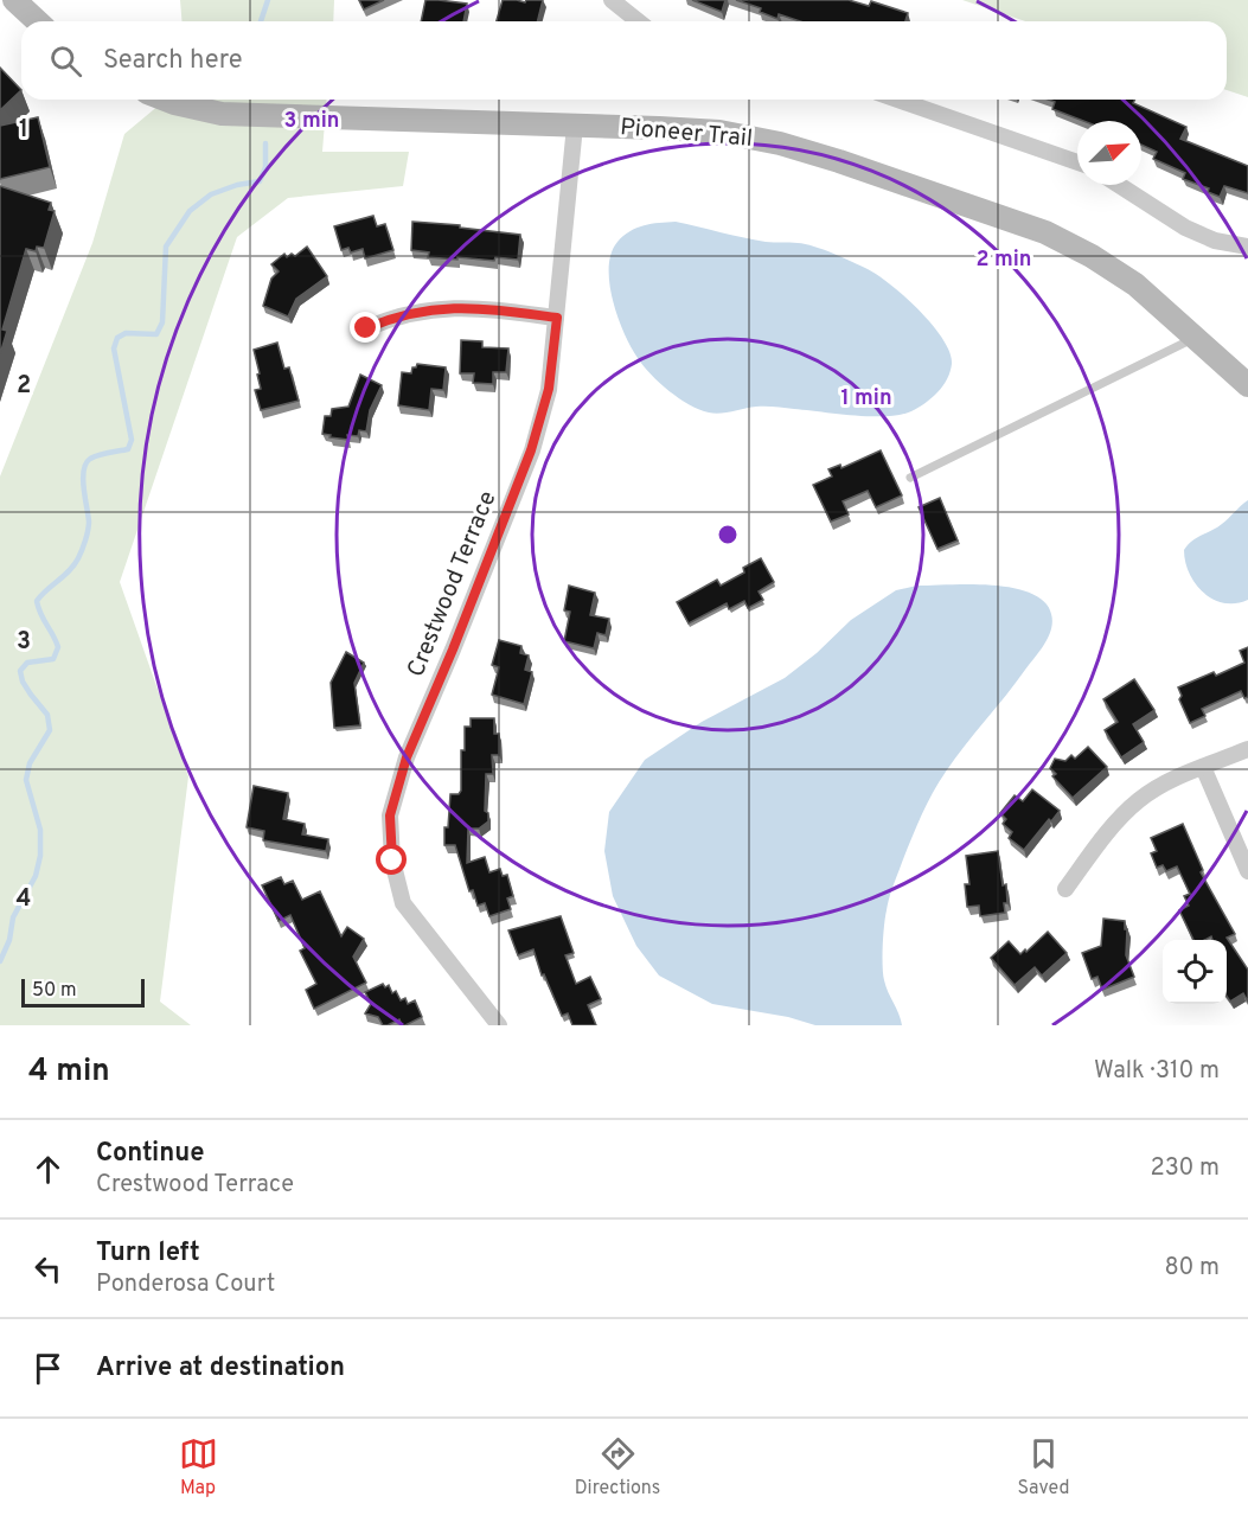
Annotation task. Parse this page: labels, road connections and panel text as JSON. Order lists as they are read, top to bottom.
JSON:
{
  "streets": {
    "main road": ["Pioneer Trail"],
    "street": ["Crestwood Terrace"]
  },
  "crossings": [
    ["Pioneer Trail", "Crestwood Terrace"]
  ],
  "scale_bar": "50 m",
  "north": "top right",
  "page": {
    "search": "Search here",
    "scale": "50 m",
    "heading": ["4 min", "Walk · 310 m"],
    "list": [
      ["Continue", "Crestwood Terrace", "230 m"],
      ["Turn left", "Ponderosa Court", "80 m"],
      "Arrive at destination"
    ],
    "nav": ["Map", "Directions", "Saved"]
  },
  "grid": {
    "rows": [
      "1",
      "2",
      "3",
      "4"
    ]
  },
  "rings": ["3 min", "2 min", "1 min"]
}
